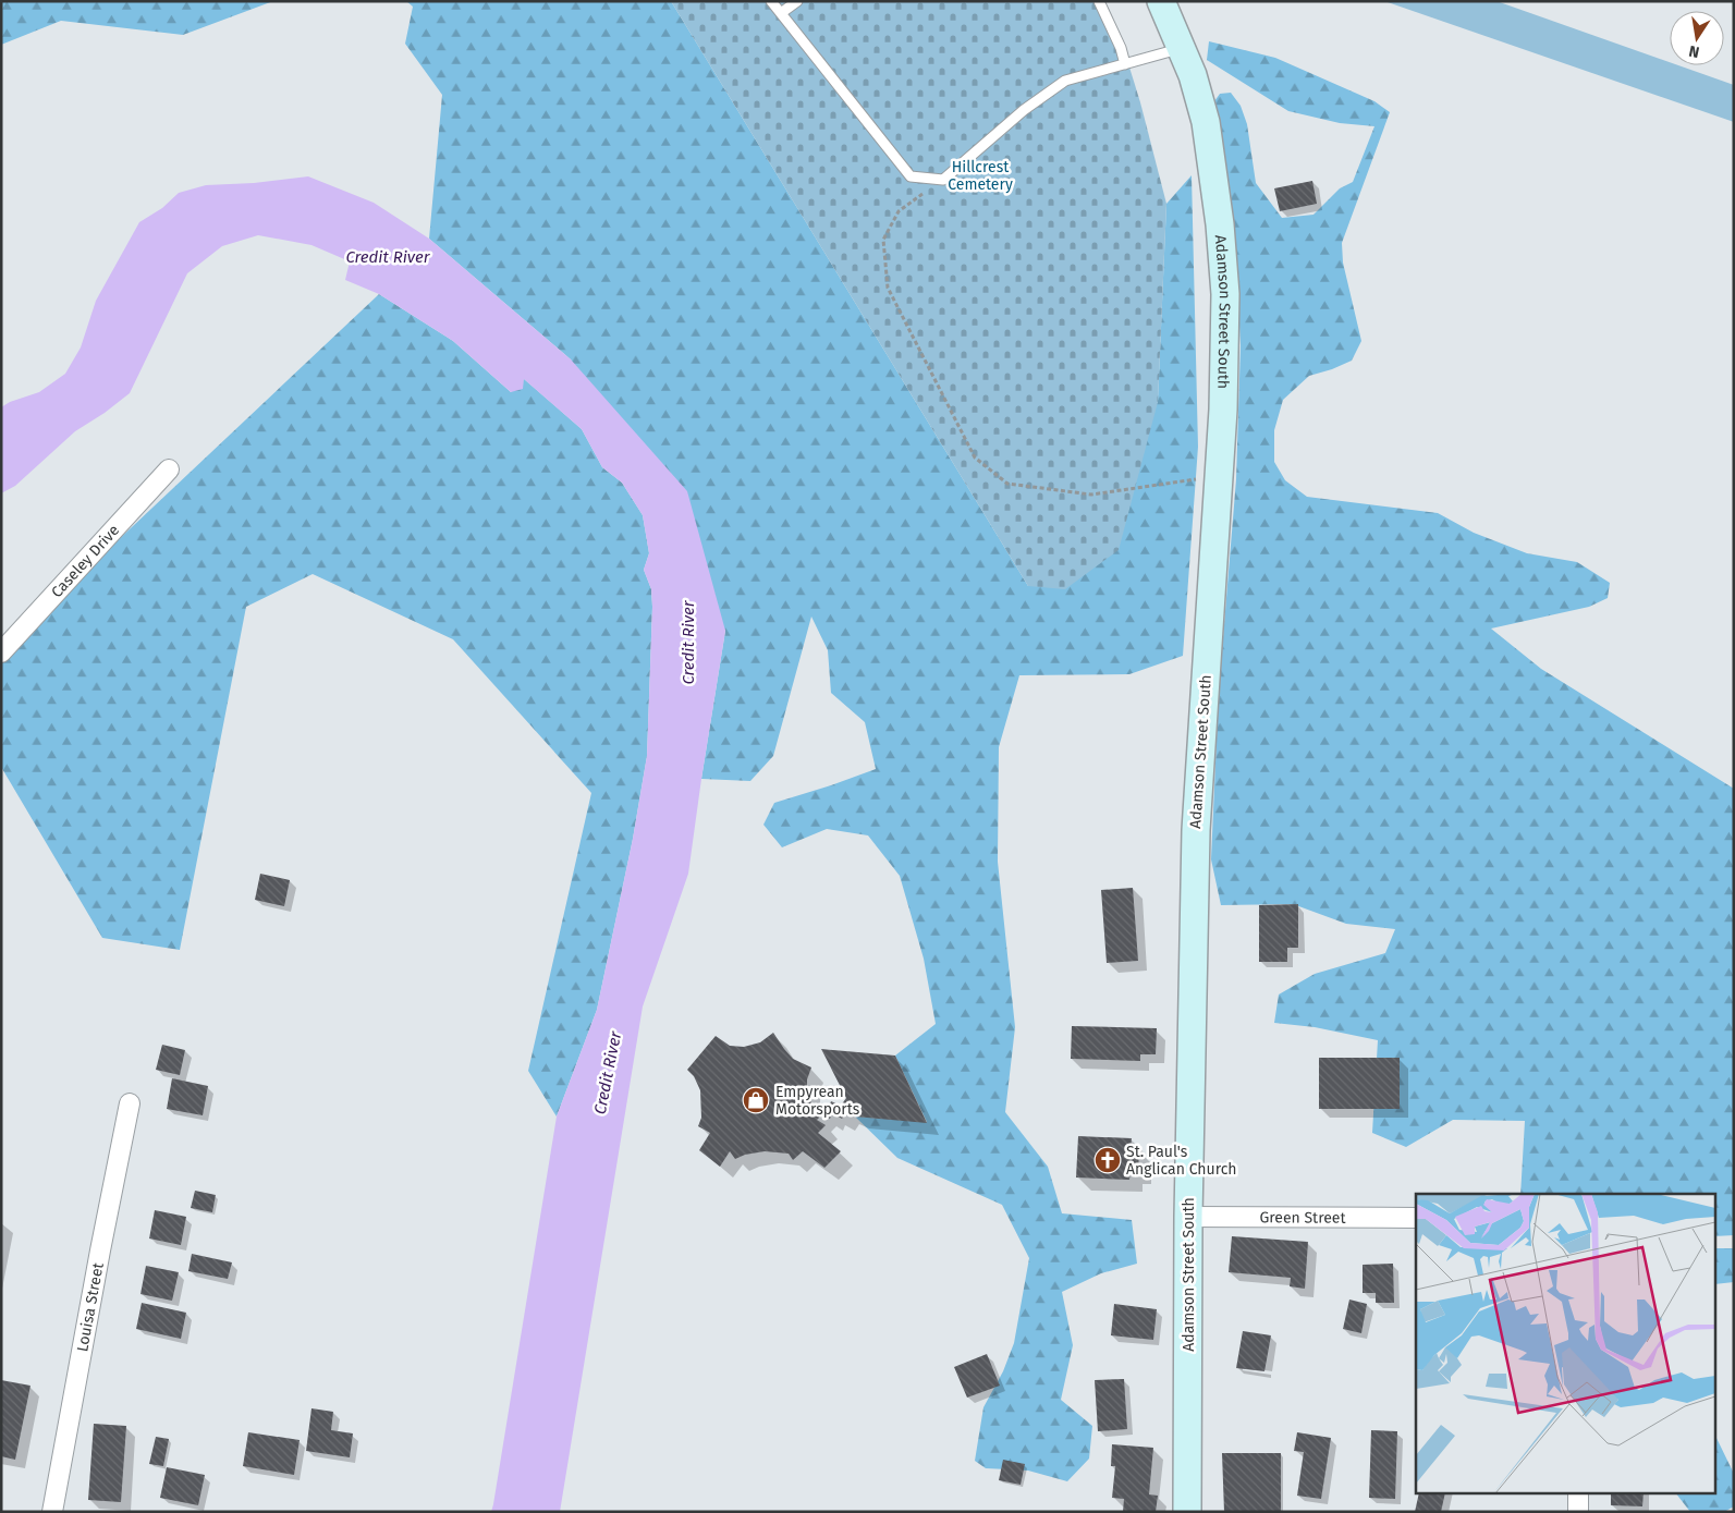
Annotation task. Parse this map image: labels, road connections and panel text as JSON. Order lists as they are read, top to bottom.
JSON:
{
  "streets": {
    "main road": ["Adamson Street South"],
    "street": ["Caseley Drive", "Green Street", "Louisa Street"]
  },
  "crossings": [
    ["Adamson Street South", "Green Street"]
  ],
  "water": ["Credit River"],
  "parks": ["Hillcrest Cemetery"],
  "places": {
    "shop": ["Empyrean Motorsports"],
    "church": ["St. Paul's Anglican Church"]
  },
  "north": "bottom"
}
